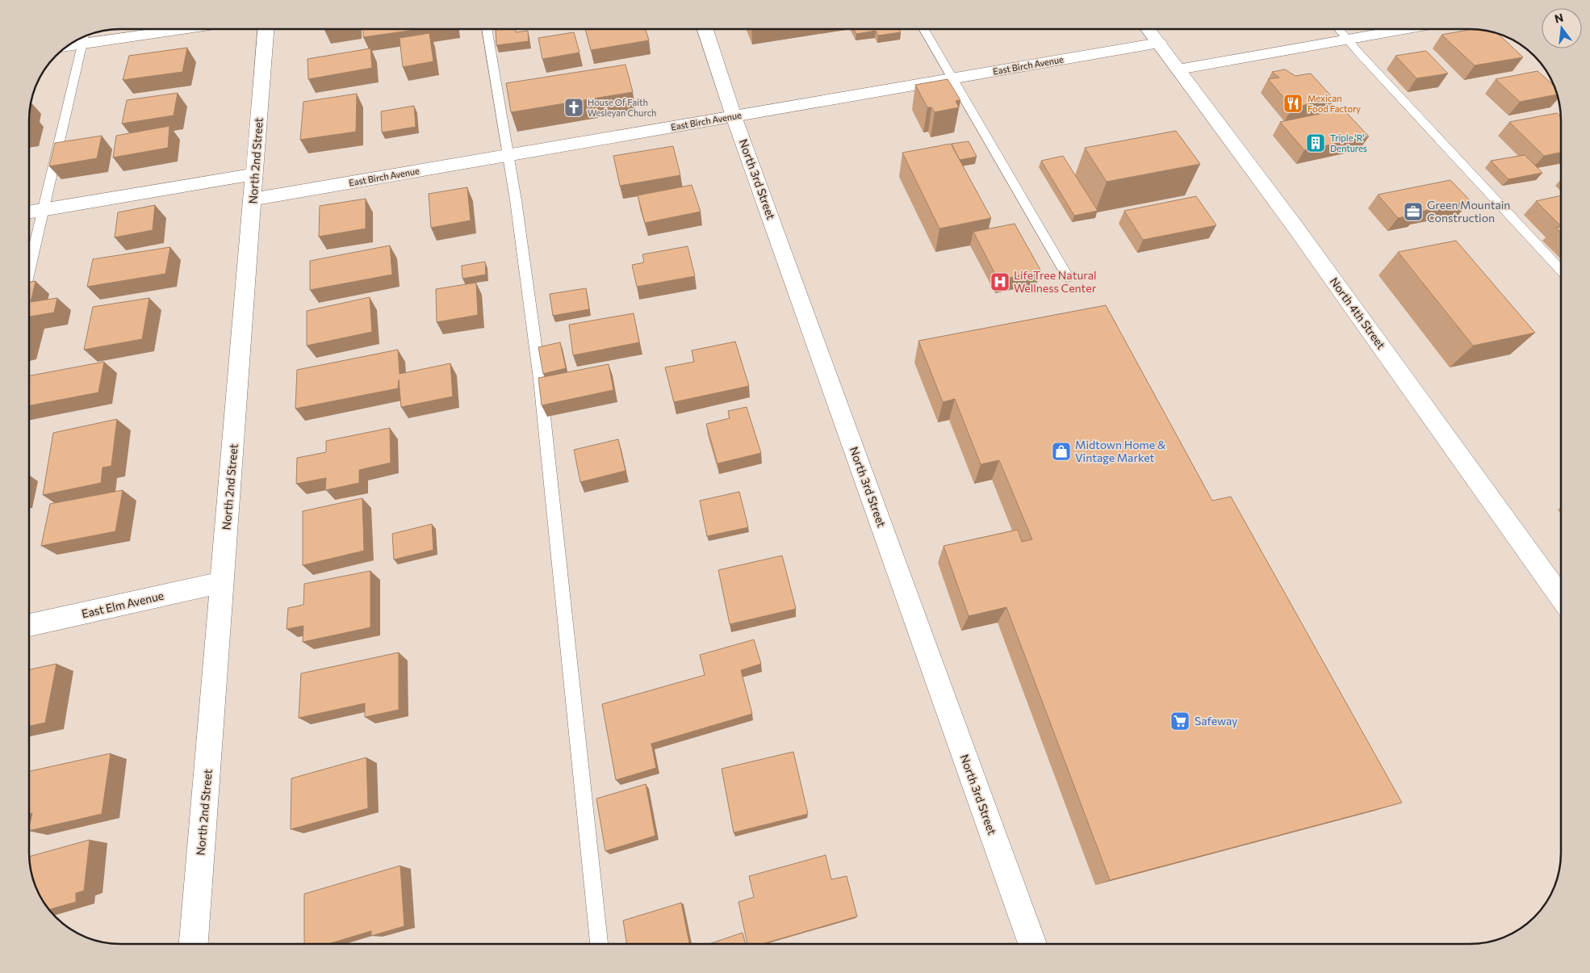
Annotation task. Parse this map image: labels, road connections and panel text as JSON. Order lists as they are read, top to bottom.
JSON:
{
  "streets": {
    "street": [
      "East Birch Avenue",
      "North 2nd Street",
      "North 3rd Street",
      "North 4th Street",
      "East Elm Avenue"
    ]
  },
  "crossings": [
    ["East Birch Avenue", "North 2nd Street"],
    ["East Birch Avenue", "North 3rd Street"],
    ["East Birch Avenue", "North 4th Street"],
    ["North 2nd Street", "East Elm Avenue"]
  ],
  "places": {
    "restaurant": ["Mexican Food Factory"],
    "church": ["House Of Faith Wesleyan Church"],
    "building": ["Triple 'R' Dentures"],
    "office": ["Green Mountain Construction"],
    "hospital": ["LifeTree Natural Wellness Center"],
    "shop": ["Midtown Home & Vintage Market"],
    "supermarket": ["Safeway"]
  },
  "north": "top"
}
